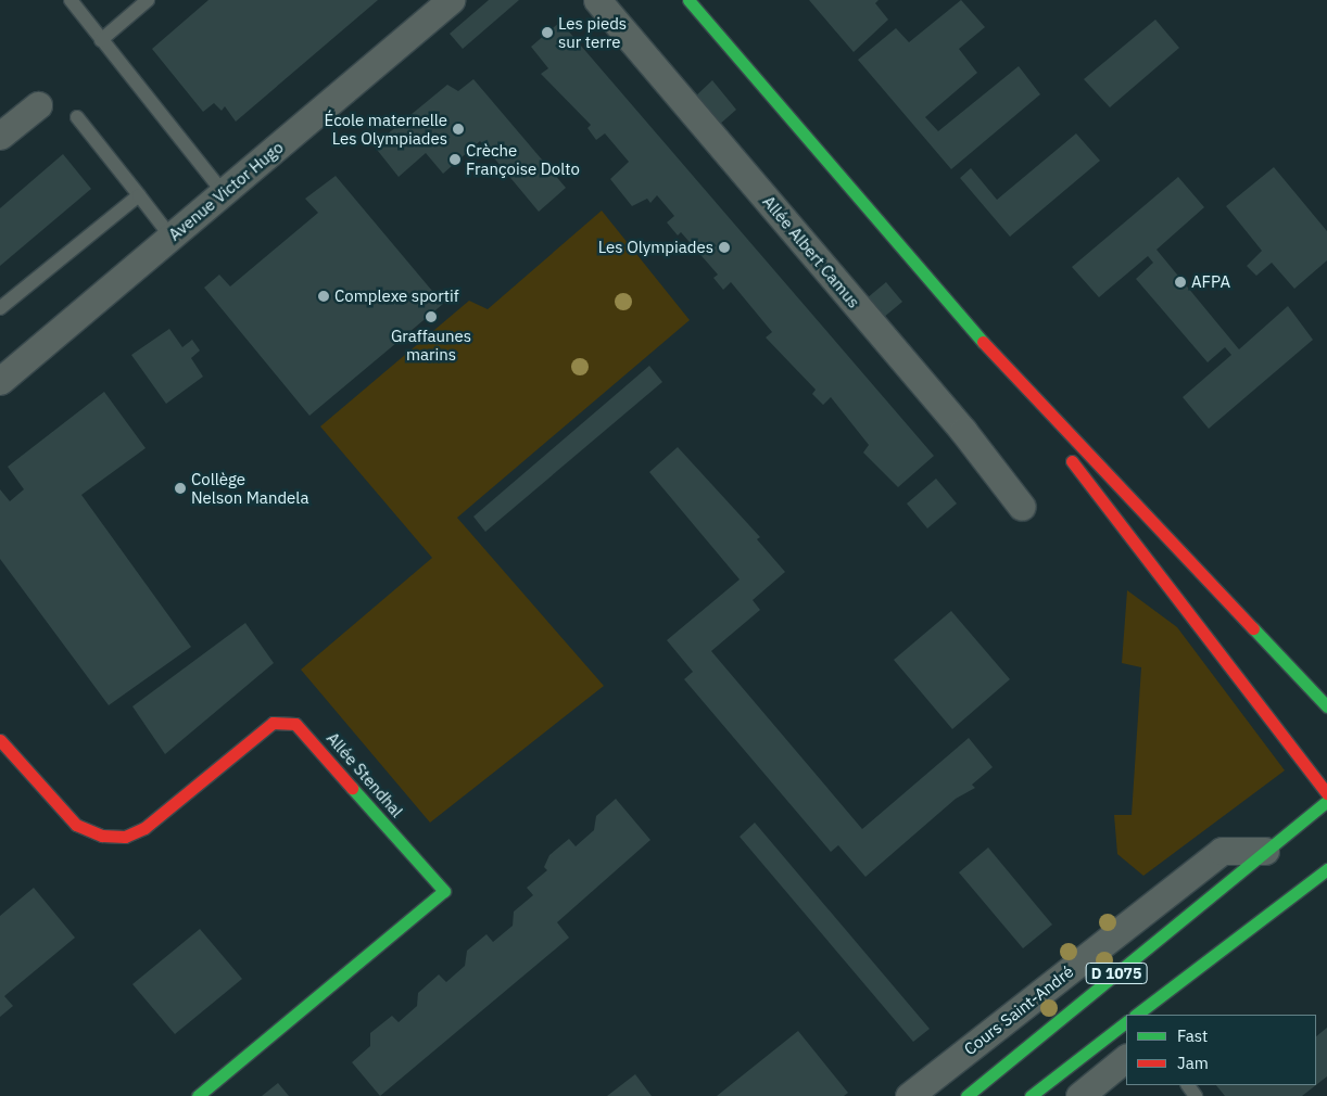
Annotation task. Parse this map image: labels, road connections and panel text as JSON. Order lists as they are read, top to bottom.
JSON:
{
  "streets": {
    "main road": ["Allée Stendhal", "D 1075", "Cours Saint-André"],
    "street": ["Avenue Victor Hugo", "Allée Albert Camus"]
  },
  "places": [
    "Les pieds sur terre",
    "École maternelle Les Olympiades",
    "Crèche Françoise Dolto",
    "Les Olympiades",
    "AFPA",
    "Complexe sportif",
    "Graffaunes marins",
    "Collège Nelson Mandela"
  ],
  "legend": ["Fast", "Jam"]
}
